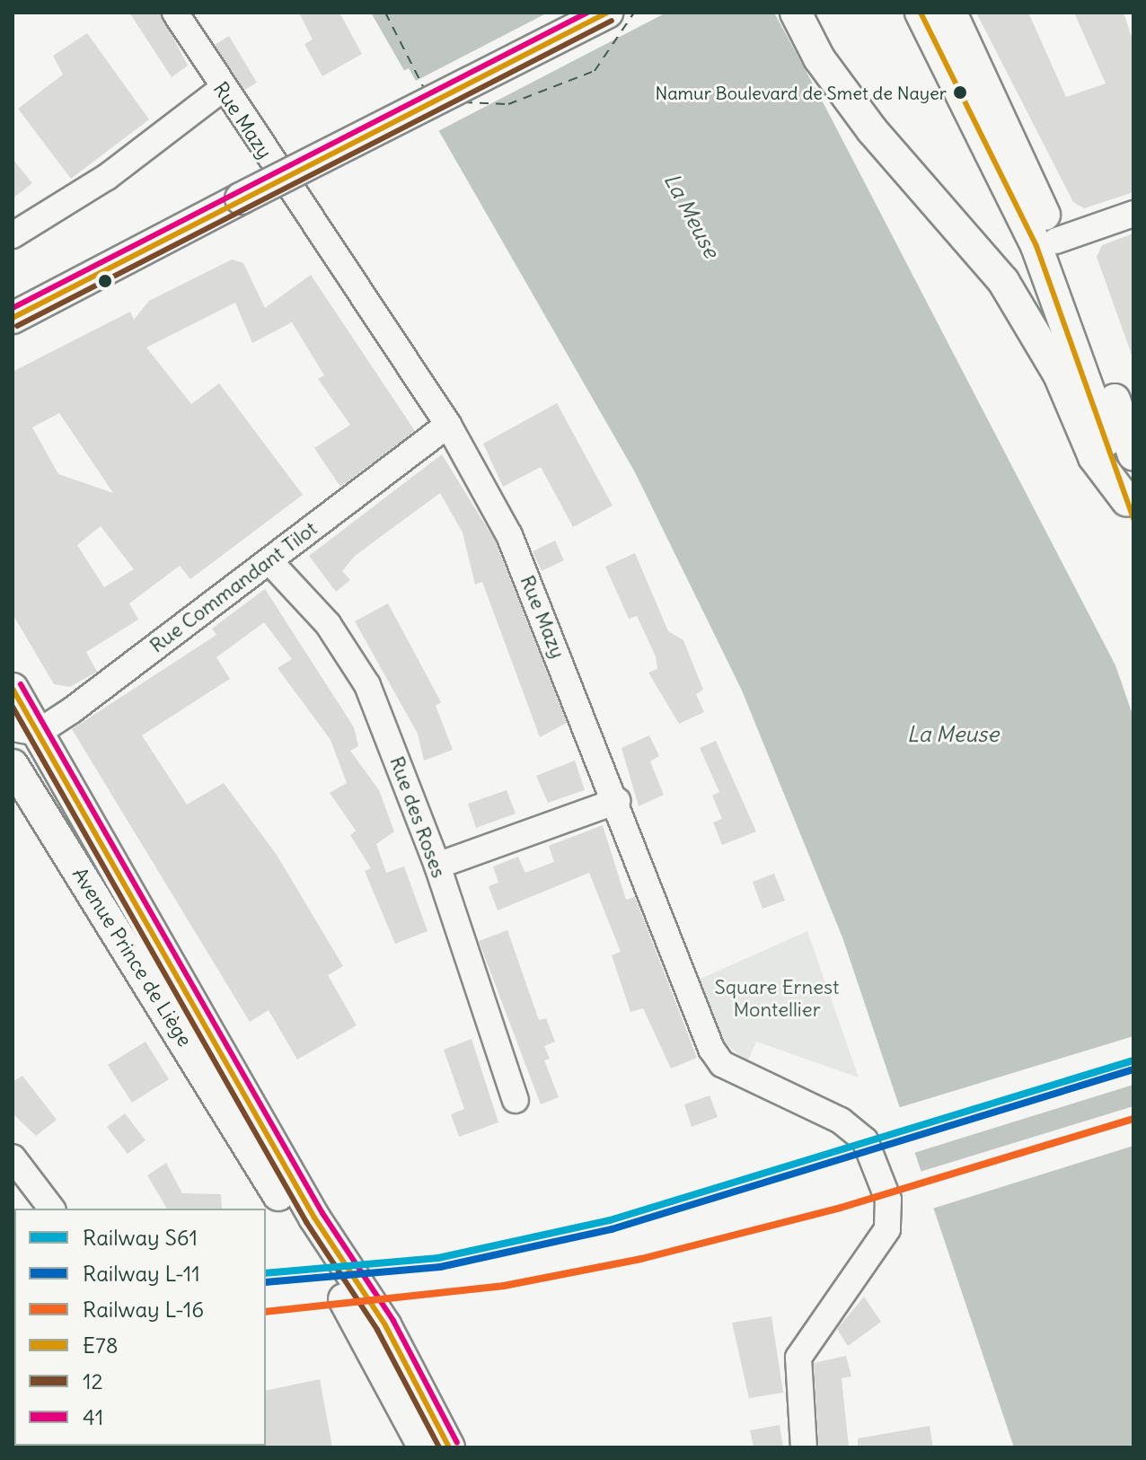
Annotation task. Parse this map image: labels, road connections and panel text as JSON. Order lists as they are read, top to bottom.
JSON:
{
  "streets": {
    "main road": ["Avenue Prince de Liège"],
    "street": ["Rue Mazy", "Rue Commandant Tilot", "Rue des Roses"]
  },
  "crossings": [
    ["Rue Mazy", "Rue Commandant Tilot"],
    ["Rue Commandant Tilot", "Rue des Roses"],
    ["Rue Commandant Tilot", "Avenue Prince de Liège"]
  ],
  "water": ["La Meuse"],
  "parks": ["Square Ernest Montellier"],
  "places": ["Namur Boulevard de Smet de Nayer"],
  "lines": [
    "transit line E78",
    "transit line 41",
    "transit line 12",
    "rail line S61",
    "rail line L-11",
    "rail line L-16"
  ],
  "legend": [
    "Railway S61",
    "Railway L-11",
    "Railway L-16",
    "E78",
    "12",
    "41"
  ]
}
